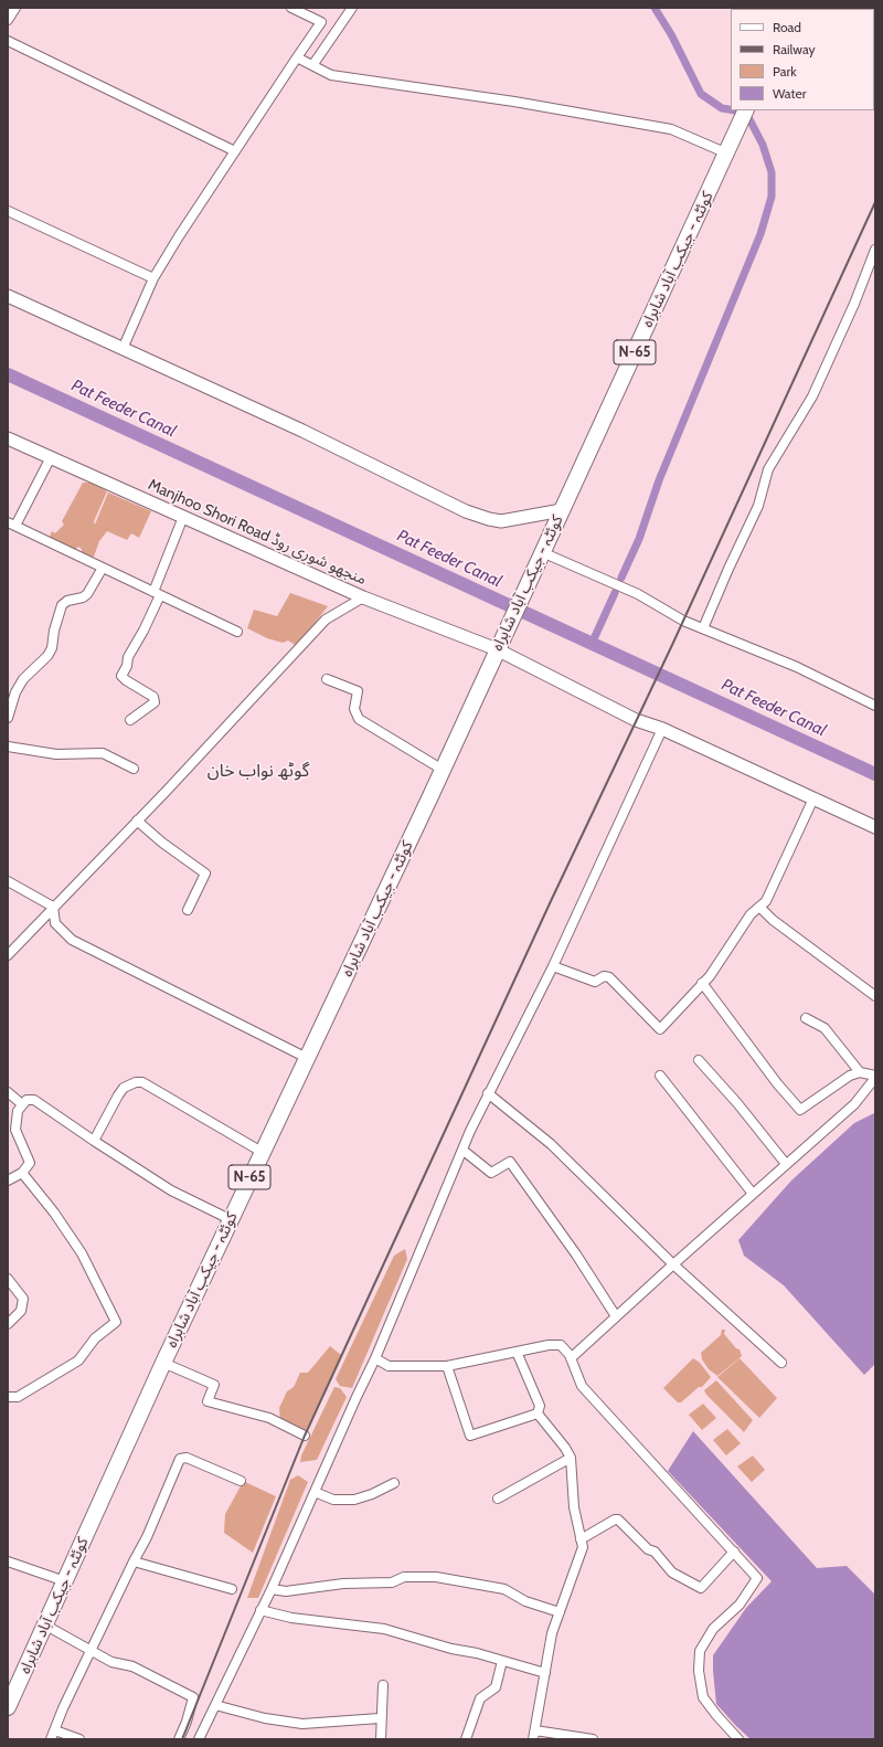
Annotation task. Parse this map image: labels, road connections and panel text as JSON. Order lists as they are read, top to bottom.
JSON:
{
  "streets": {
    "highway": ["کوئٹہ - جیکب آباد شاہراہ", "N-65"],
    "street": ["Manjhoo Shori Road منجھو شوری روڈ"]
  },
  "crossings": [
    ["کوئٹہ - جیکب آباد شاہراہ", "Manjhoo Shori Road منجھو شوری روڈ"]
  ],
  "districts": ["گوٹھ نواب خان"],
  "water": ["Pat Feeder Canal"],
  "legend": [
    "Road",
    "Railway",
    "Park",
    "Water"
  ]
}
